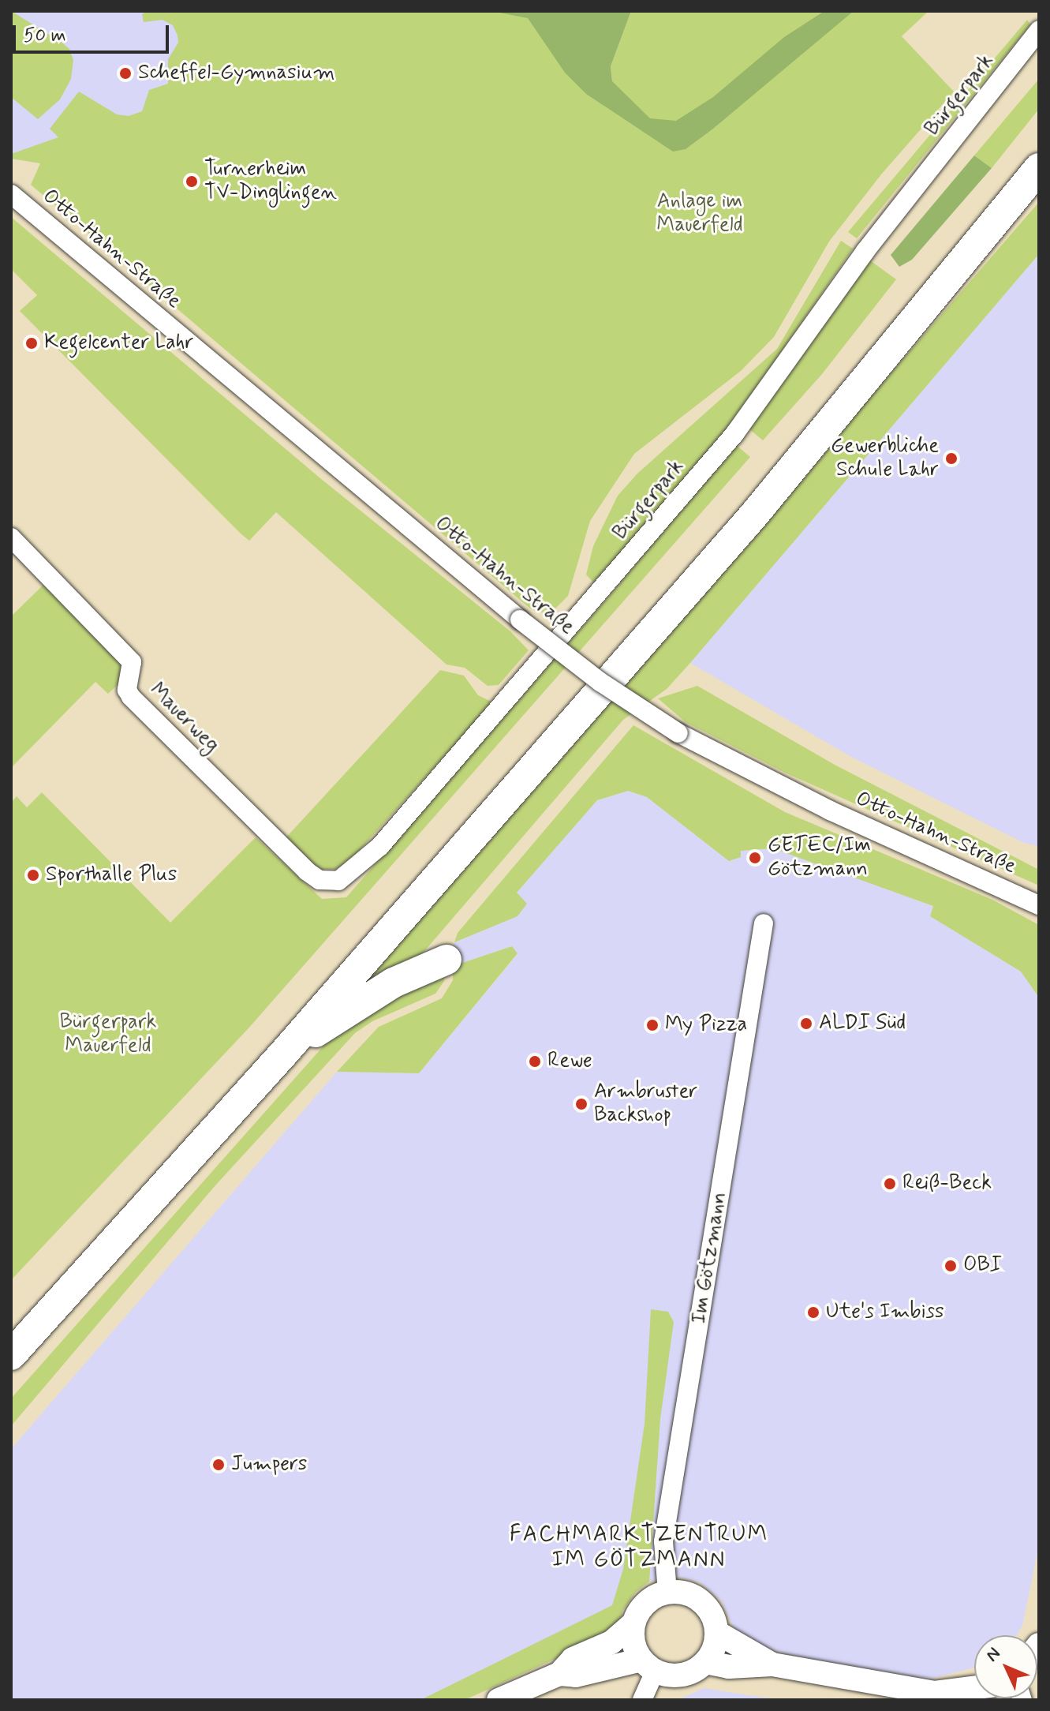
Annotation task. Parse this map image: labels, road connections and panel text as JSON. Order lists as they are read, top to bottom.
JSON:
{
  "streets": {
    "street": [
      "Bürgerpark",
      "Otto-Hahn-Straße",
      "Mauerweg",
      "Im Götzmann"
    ]
  },
  "crossings": [
    ["Bürgerpark", "Mauerweg"]
  ],
  "districts": ["FACHMARKTZENTRUM IM GÖTZMANN"],
  "parks": ["Anlage im Mauerfeld", "Bürgerpark Mauerfeld"],
  "places": [
    "Scheffel-Gymnasium",
    "Turnerheim TV-Dinglingen",
    "Kegelcenter Lahr",
    "Gewerbliche Schule Lahr",
    "GETEC/Im Götzmann",
    "Sporthalle Plus",
    "ALDI Süd",
    "My Pizza",
    "Rewe",
    "Armbruster Backshop",
    "Reiß-Beck",
    "OBI",
    "Ute's Imbiss",
    "Jumpers"
  ],
  "scale_bar": "50 m",
  "north": "top left"
}
